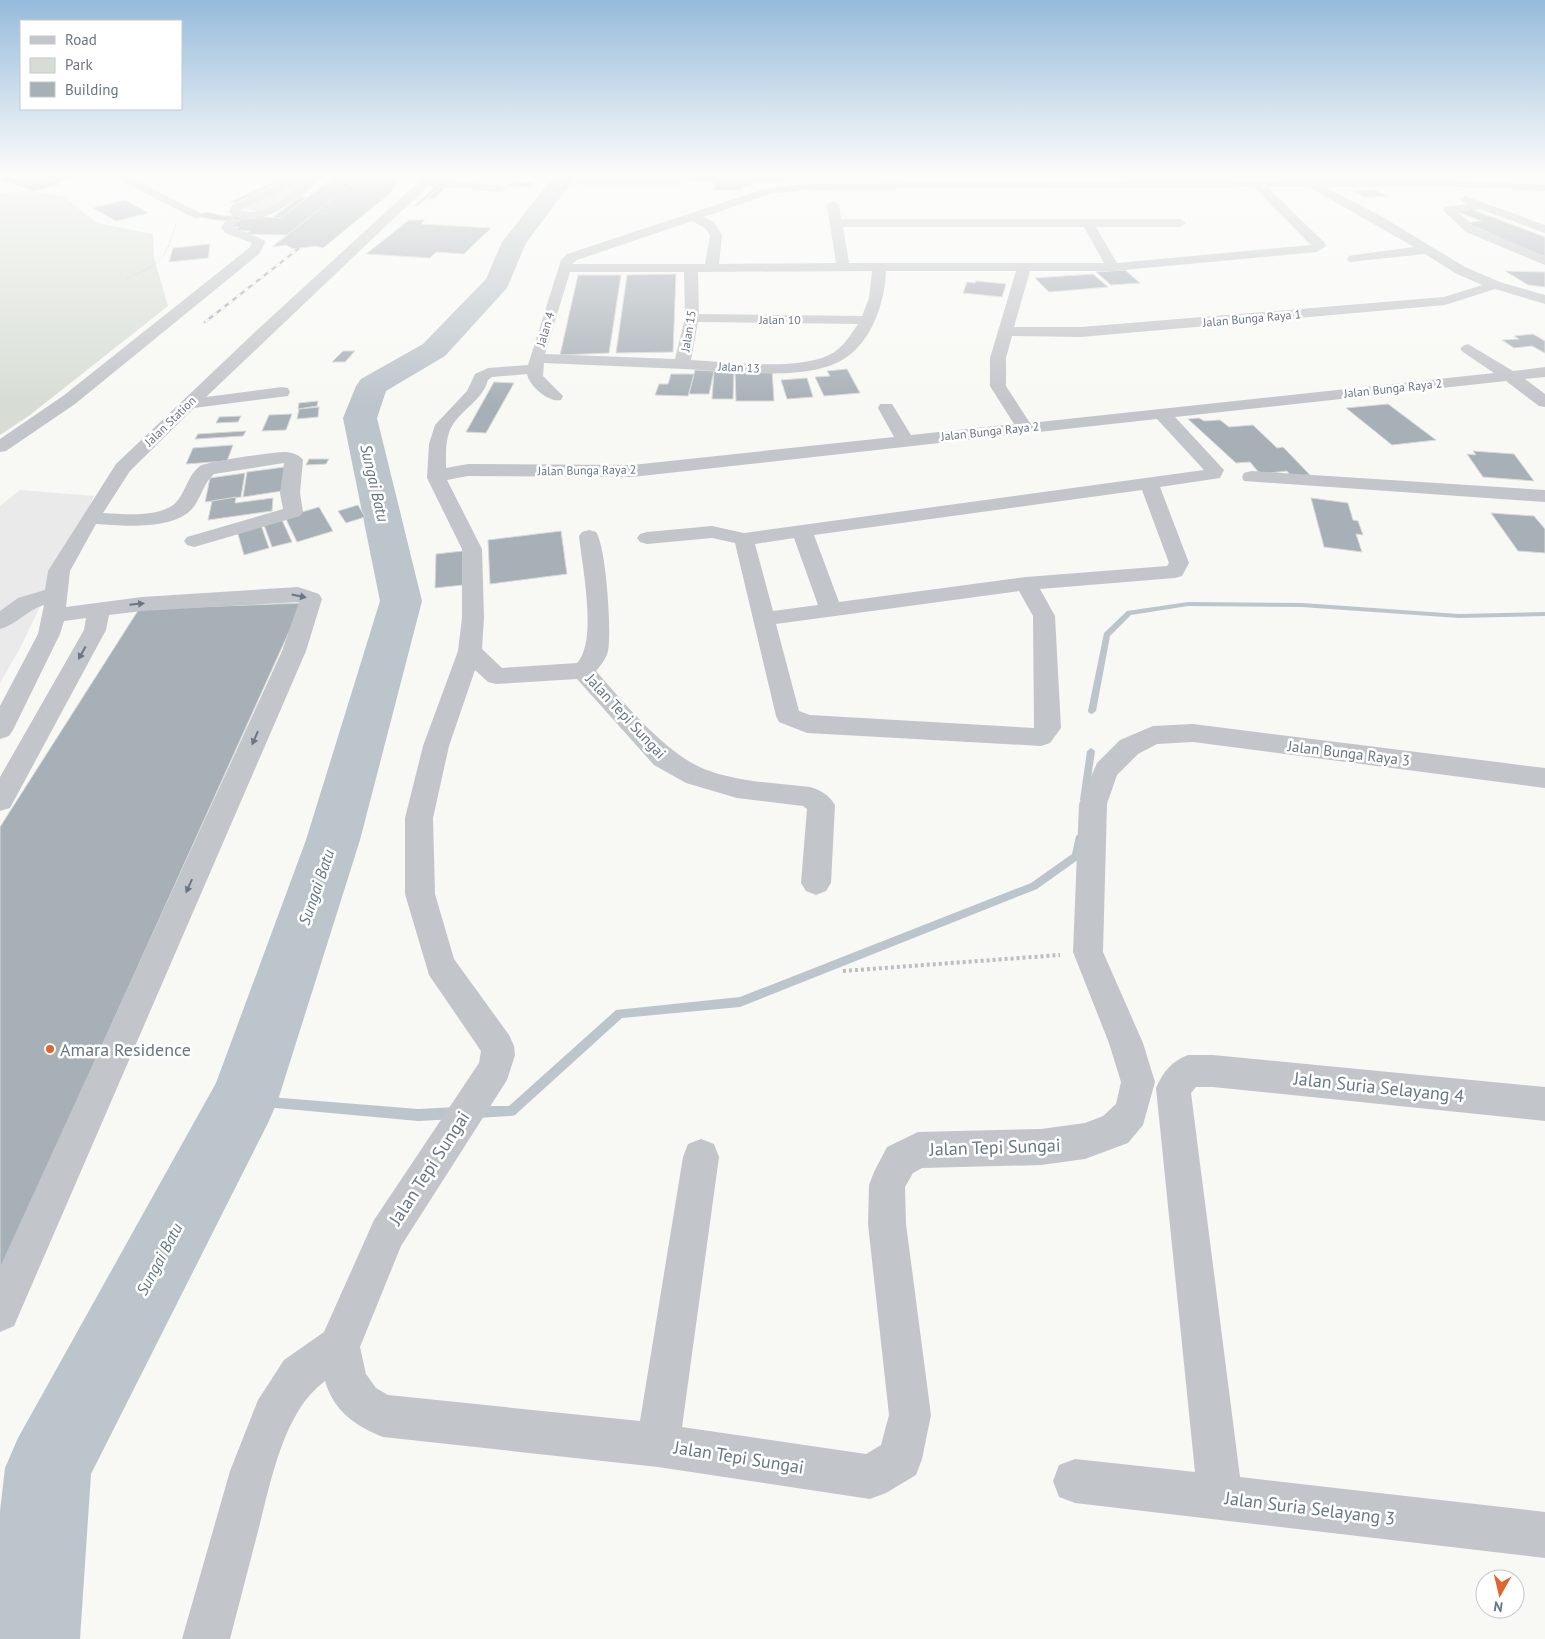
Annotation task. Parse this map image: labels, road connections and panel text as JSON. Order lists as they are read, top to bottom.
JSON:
{
  "streets": {
    "street": [
      "Jalan Bunga Raya 1",
      "Jalan 10",
      "Jalan 4",
      "Jalan 15",
      "Jalan 13",
      "Jalan Bunga Raya 2",
      "Jalan Station",
      "Jalan Tepi Sungai",
      "Jalan Bunga Raya 3",
      "Jalan Suria Selayang 4",
      "Jalan Suria Selayang 3"
    ]
  },
  "crossings": [
    ["Jalan 10", "Jalan 15"],
    ["Jalan 10", "Jalan 13"],
    ["Jalan 4", "Jalan 13"],
    ["Jalan 15", "Jalan 13"],
    ["Jalan 13", "Jalan Bunga Raya 2"],
    ["Jalan 13", "Jalan Tepi Sungai"],
    ["Jalan Bunga Raya 2", "Jalan Tepi Sungai"],
    ["Jalan Tepi Sungai", "Jalan Bunga Raya 3"],
    ["Jalan Suria Selayang 4", "Jalan Suria Selayang 3"]
  ],
  "water": ["Sungai Batu"],
  "places": ["Amara Residence"],
  "legend": ["Road", "Park", "Building"],
  "north": "bottom"
}
